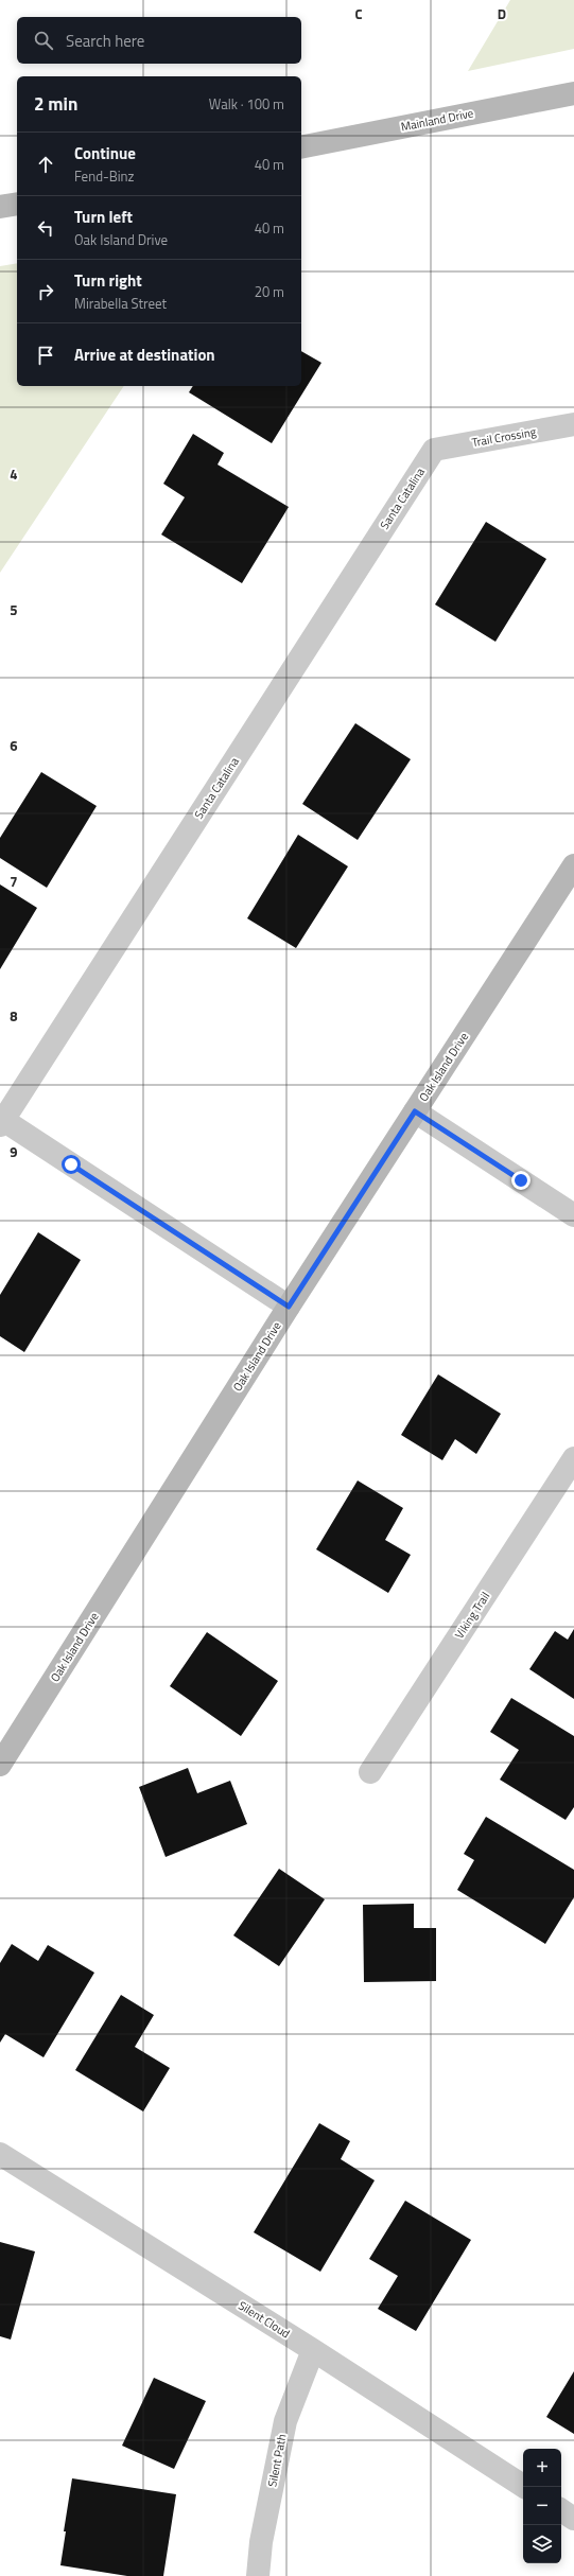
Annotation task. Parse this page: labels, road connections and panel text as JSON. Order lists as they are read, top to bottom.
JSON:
{
  "streets": {
    "street": [
      "Mainland Drive",
      "Trail Crossing",
      "Santa Catalina",
      "Oak Island Drive",
      "Viking Trail",
      "Silent Cloud",
      "Silent Path"
    ]
  },
  "crossings": [
    ["Trail Crossing", "Santa Catalina"],
    ["Silent Cloud", "Silent Path"]
  ],
  "page": {
    "search": "Search here",
    "heading": ["2 min", "Walk · 100 m"],
    "list": [
      ["Continue", "Fend-Binz", "40 m"],
      ["Turn left", "Oak Island Drive", "40 m"],
      ["Turn right", "Mirabella Street", "20 m"],
      "Arrive at destination"
    ],
    "map_buttons": ["+", "−"]
  },
  "grid": {
    "columns": ["C", "D"],
    "rows": [
      "4",
      "5",
      "6",
      "7",
      "8",
      "9"
    ]
  }
}
